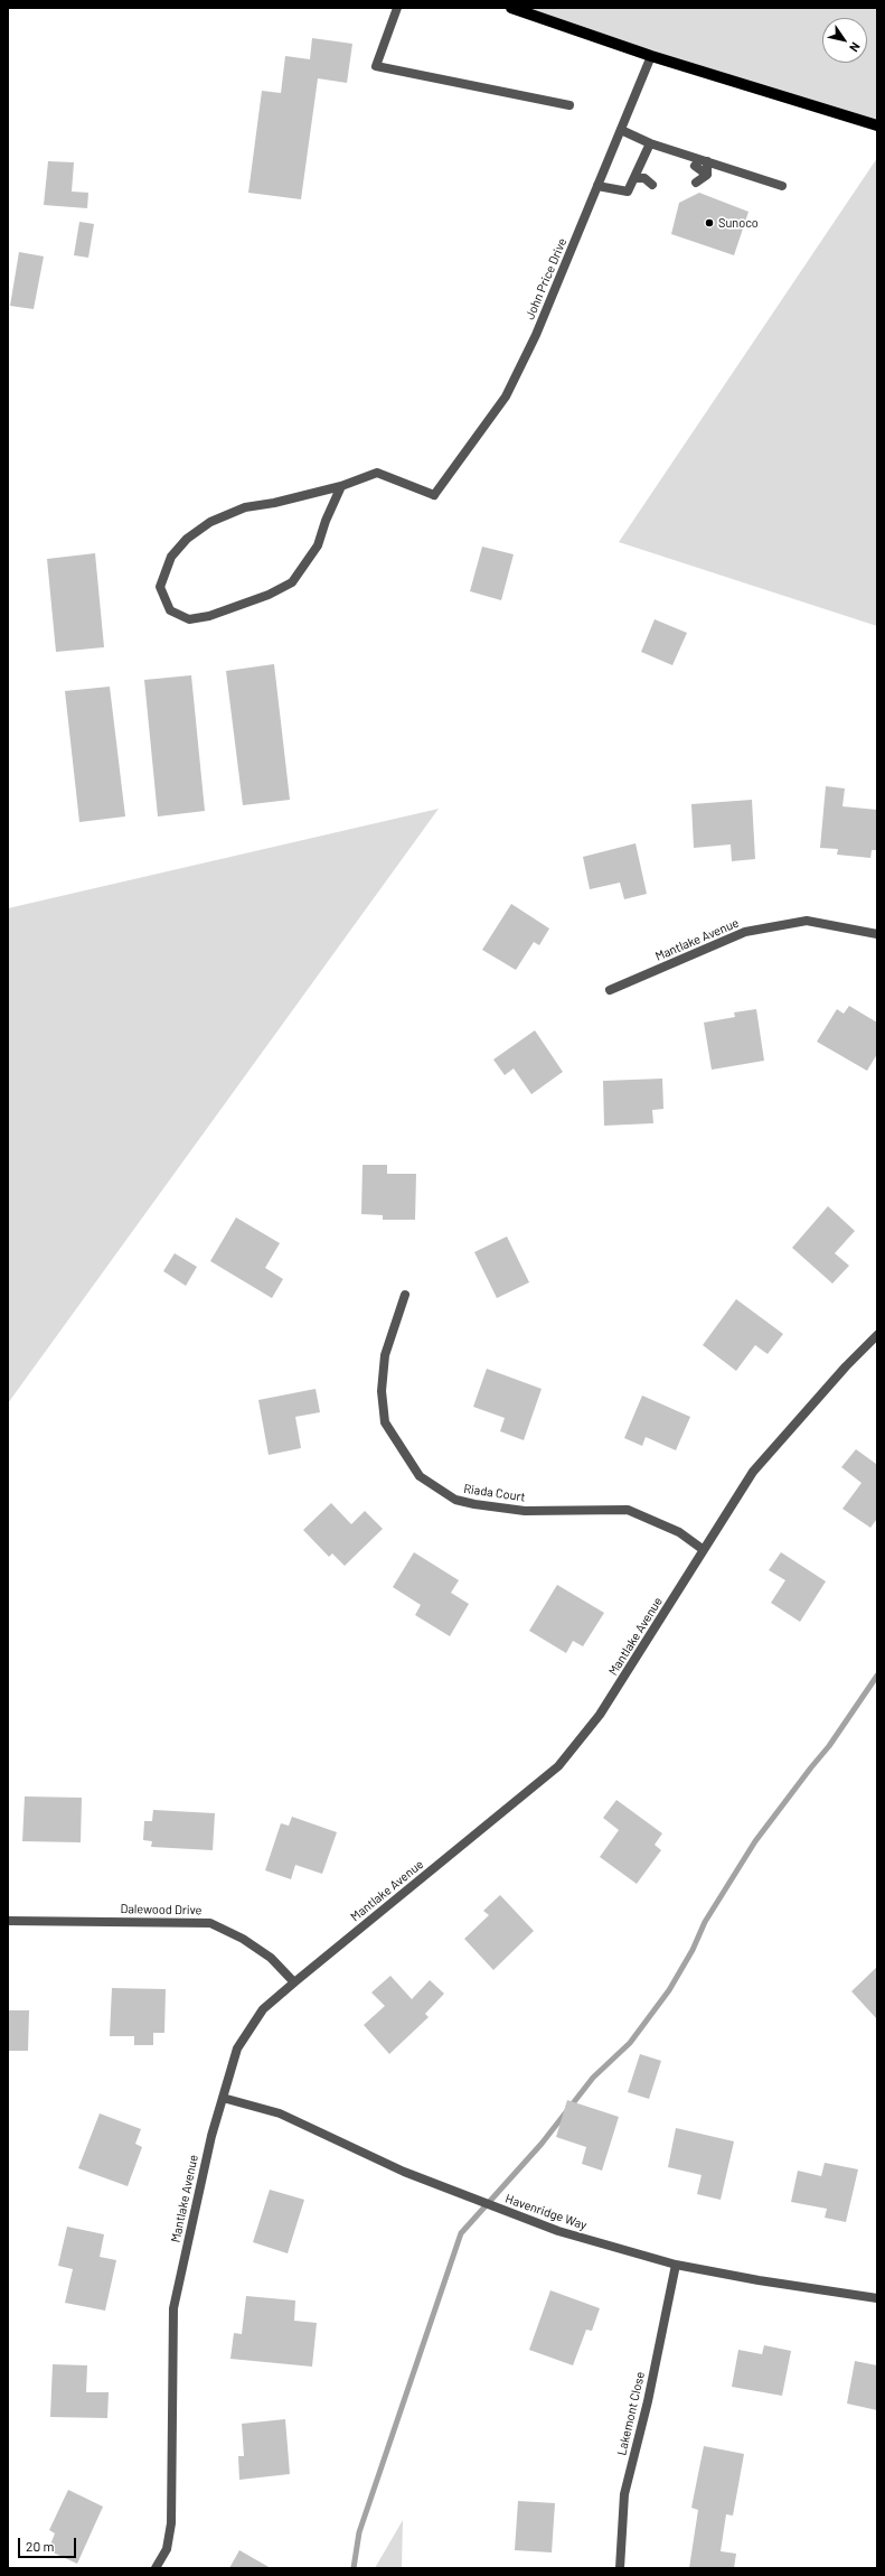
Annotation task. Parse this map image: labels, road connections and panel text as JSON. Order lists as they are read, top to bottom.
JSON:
{
  "streets": {
    "street": [
      "John Price Drive",
      "Mantlake Avenue",
      "Riada Court",
      "Dalewood Drive",
      "Havenridge Way",
      "Lakemont Close"
    ]
  },
  "crossings": [
    ["Mantlake Avenue", "Riada Court"],
    ["Mantlake Avenue", "Dalewood Drive"],
    ["Mantlake Avenue", "Havenridge Way"],
    ["Havenridge Way", "Lakemont Close"]
  ],
  "places": ["Sunoco"],
  "scale_bar": "20 m",
  "north": "bottom right"
}
